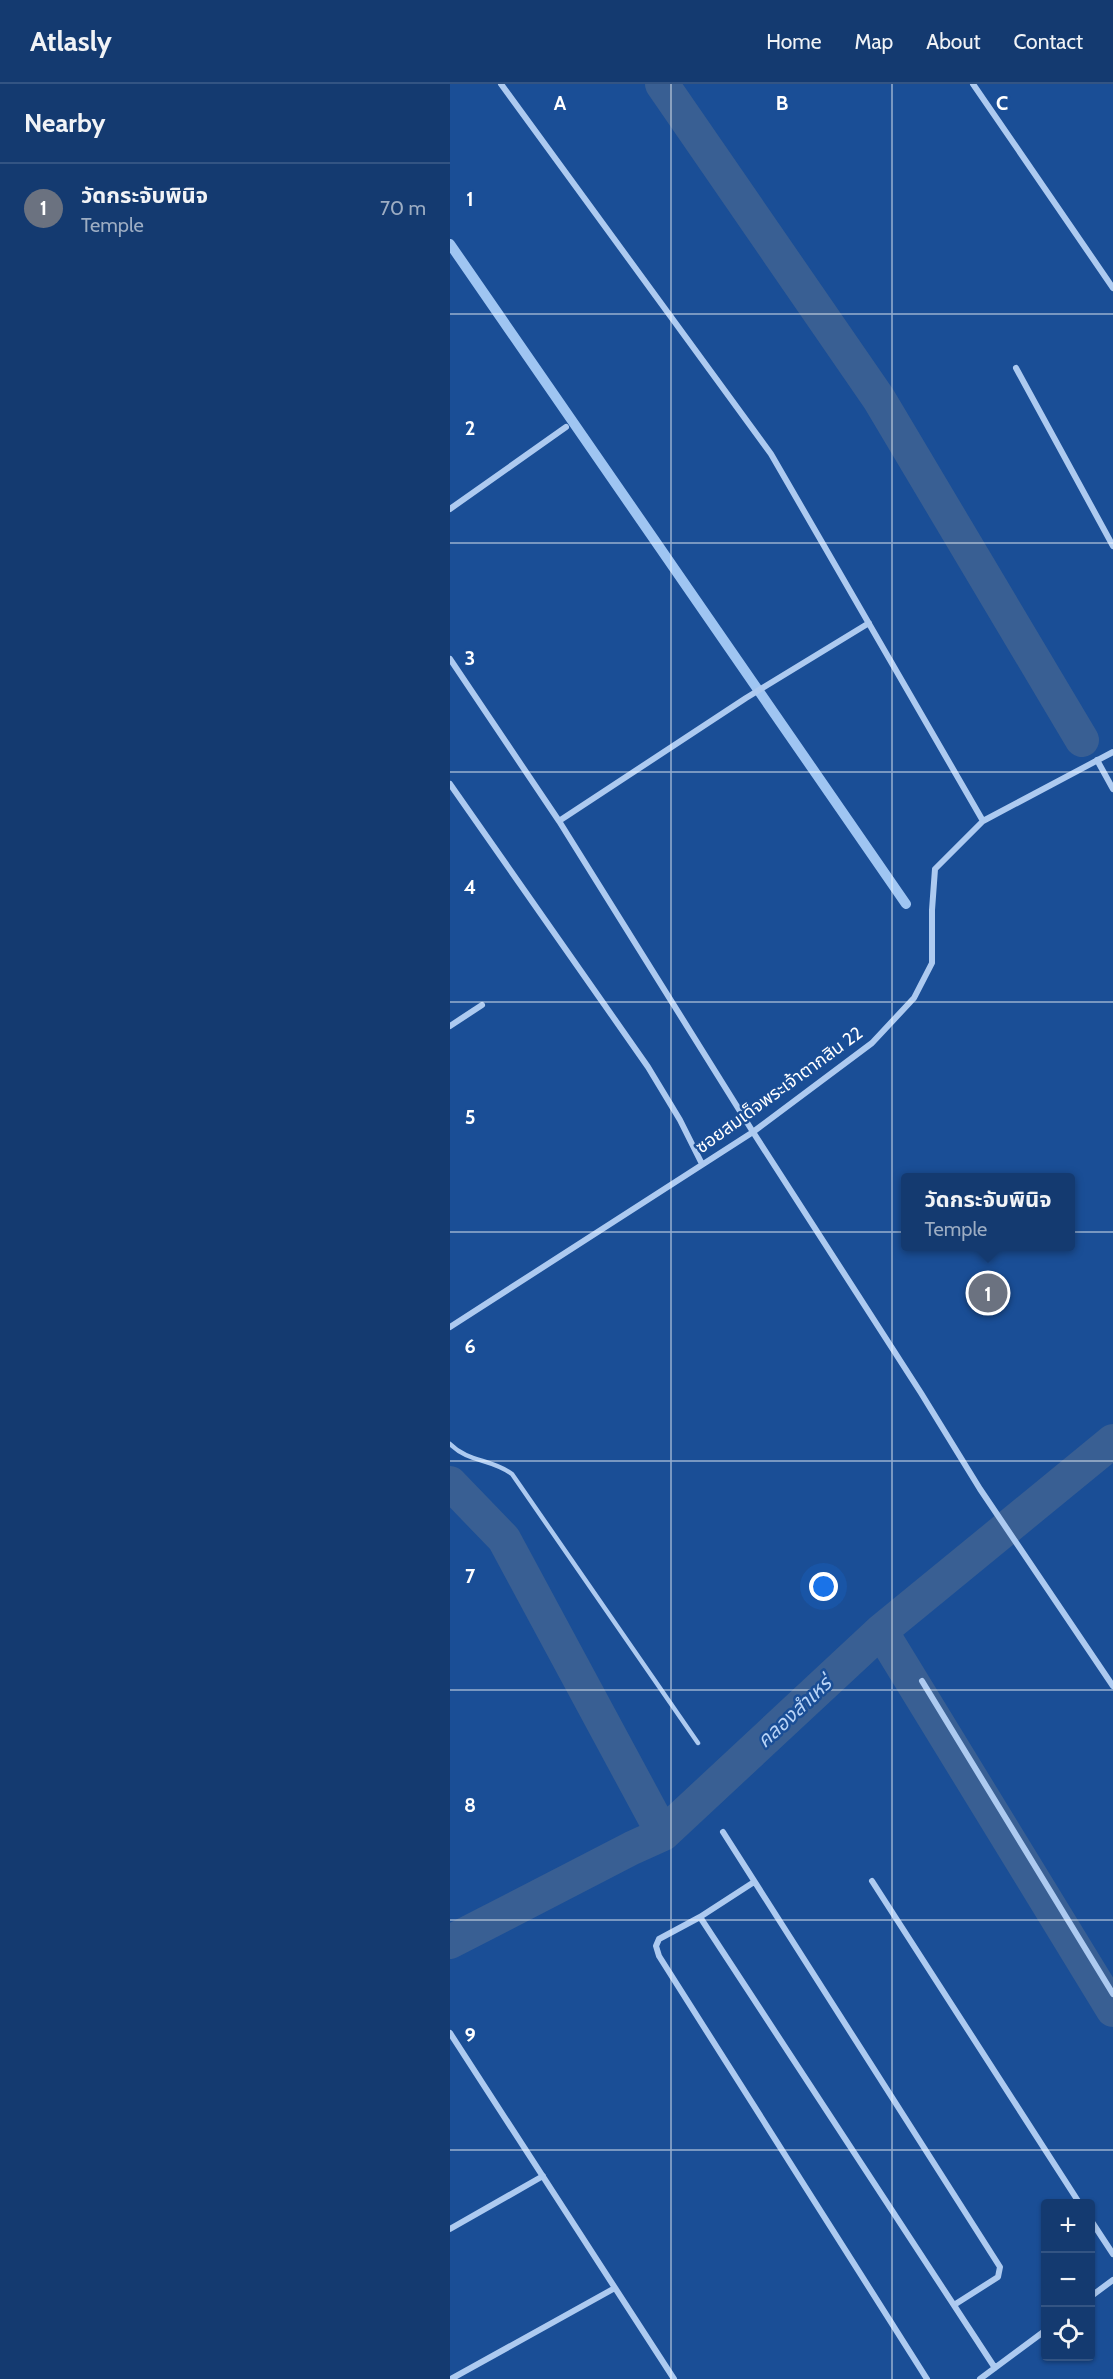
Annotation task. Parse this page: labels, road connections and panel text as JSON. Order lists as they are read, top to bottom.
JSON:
{
  "streets": {
    "street": ["ซอยสมเด็จพระเจ้าตากสิน 22"]
  },
  "water": ["คลองสำเหร่"],
  "page": {
    "header": "Atlasly",
    "nav": [
      "Home",
      "Map",
      "About",
      "Contact"
    ],
    "heading": "Nearby",
    "list": [
      {
        "mark": "1",
        "name": "วัดกระจับพินิจ",
        "note": "Temple",
        "value": "70 m"
      }
    ],
    "popup": ["วัดกระจับพินิจ", "Temple"],
    "pins": "1",
    "map_buttons": ["+", "−"]
  },
  "grid": {
    "columns": ["A", "B", "C"],
    "rows": [
      "1",
      "2",
      "3",
      "4",
      "5",
      "6",
      "7",
      "8",
      "9"
    ]
  }
}
